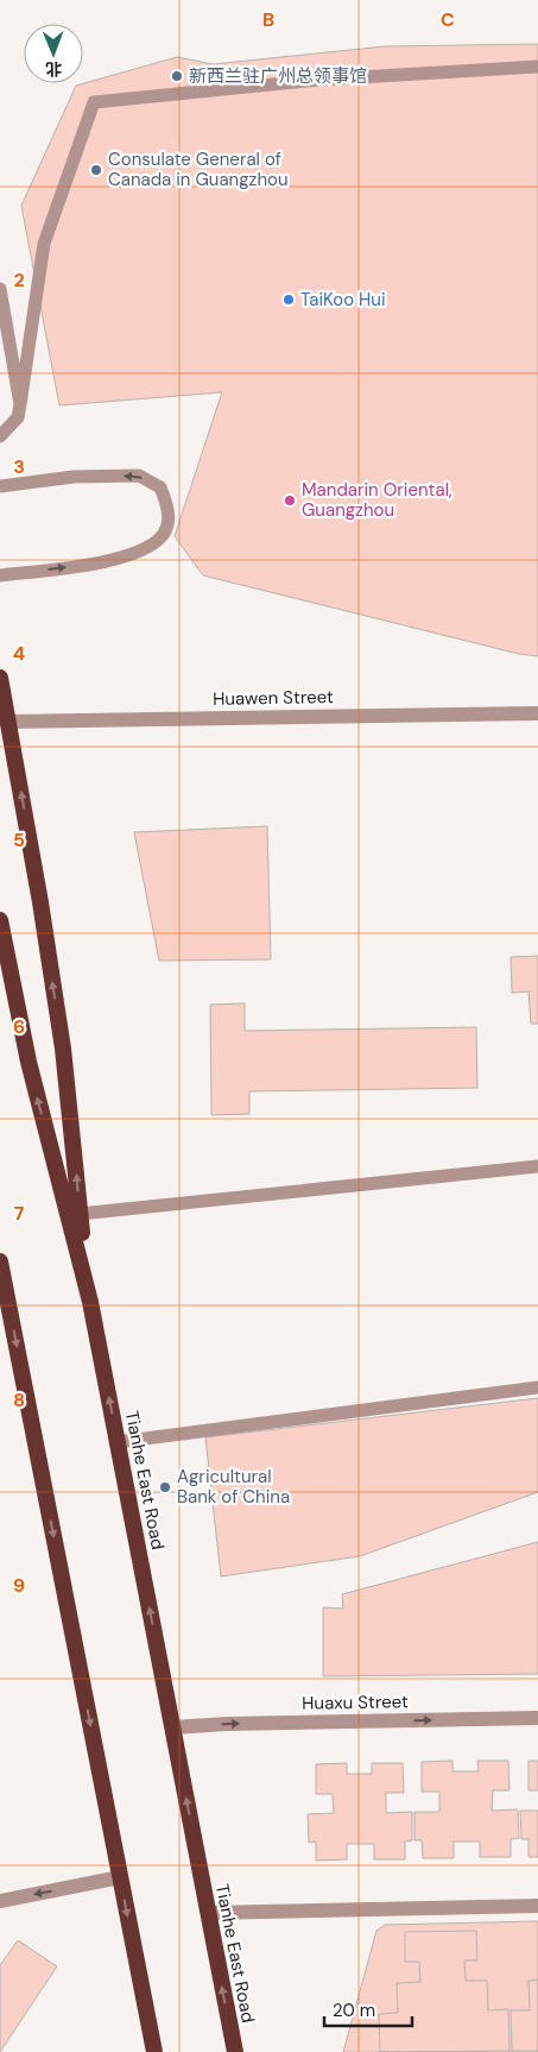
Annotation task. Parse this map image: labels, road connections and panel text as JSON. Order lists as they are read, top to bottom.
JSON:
{
  "streets": {
    "highway": ["Tianhe East Road"],
    "street": ["Huawen Street", "Huaxu Street"]
  },
  "crossings": [
    ["Tianhe East Road", "Huaxu Street"]
  ],
  "one_way": ["Huaxu Street"],
  "places": [
    "新西兰驻广州总领事馆",
    "Consulate General of Canada in Guangzhou",
    "TaiKoo Hui",
    "Mandarin Oriental, Guangzhou",
    "Agricultural Bank of China"
  ],
  "scale_bar": "20 m",
  "north": "bottom",
  "grid": {
    "columns": ["B", "C"],
    "rows": [
      "2",
      "3",
      "4",
      "5",
      "6",
      "7",
      "8",
      "9"
    ]
  }
}
